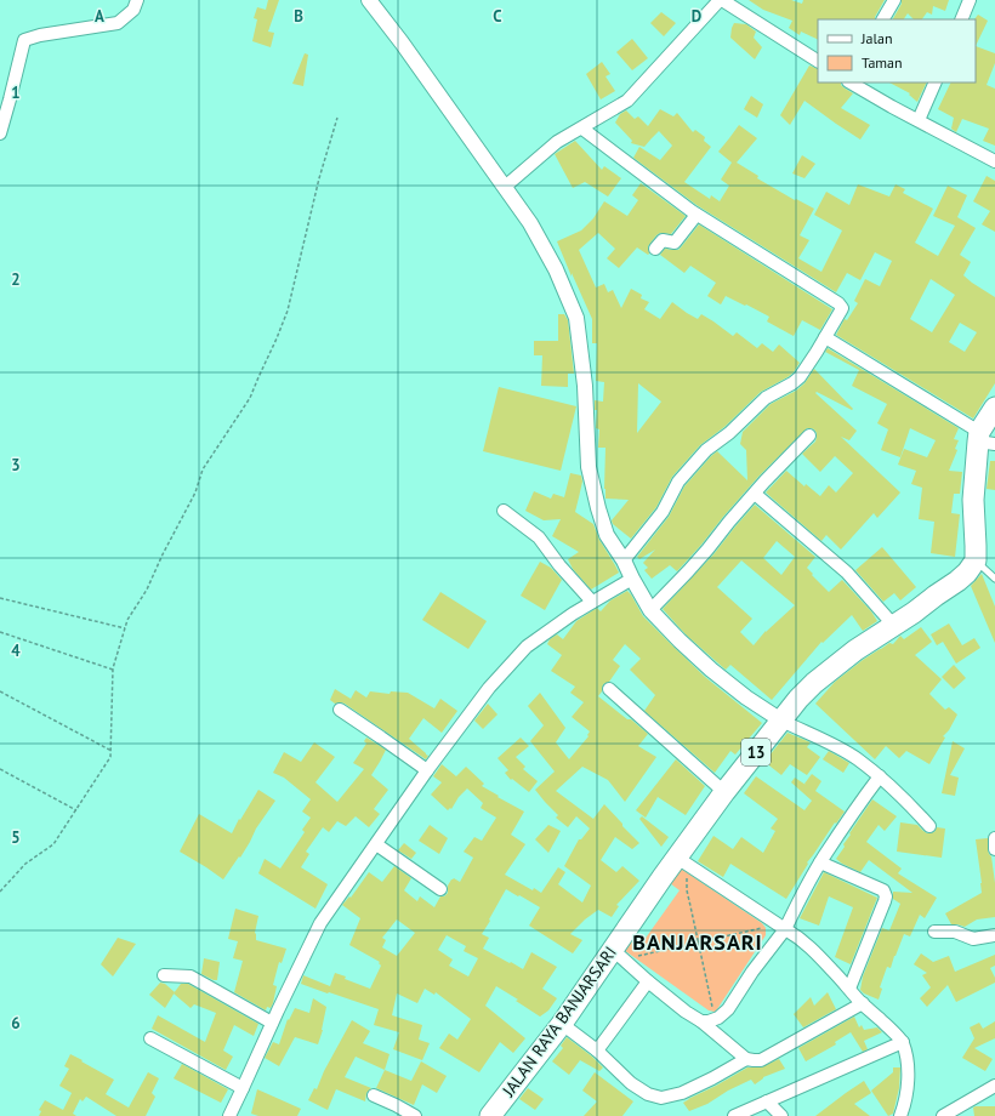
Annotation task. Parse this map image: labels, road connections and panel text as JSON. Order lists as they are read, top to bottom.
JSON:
{
  "streets": {
    "highway": ["13", "JALAN RAYA BANJARSARI"]
  },
  "districts": ["BANJARSARI"],
  "legend": ["Jalan", "Taman"],
  "grid": {
    "columns": [
      "A",
      "B",
      "C",
      "D"
    ],
    "rows": [
      "1",
      "2",
      "3",
      "4",
      "5",
      "6"
    ]
  }
}
